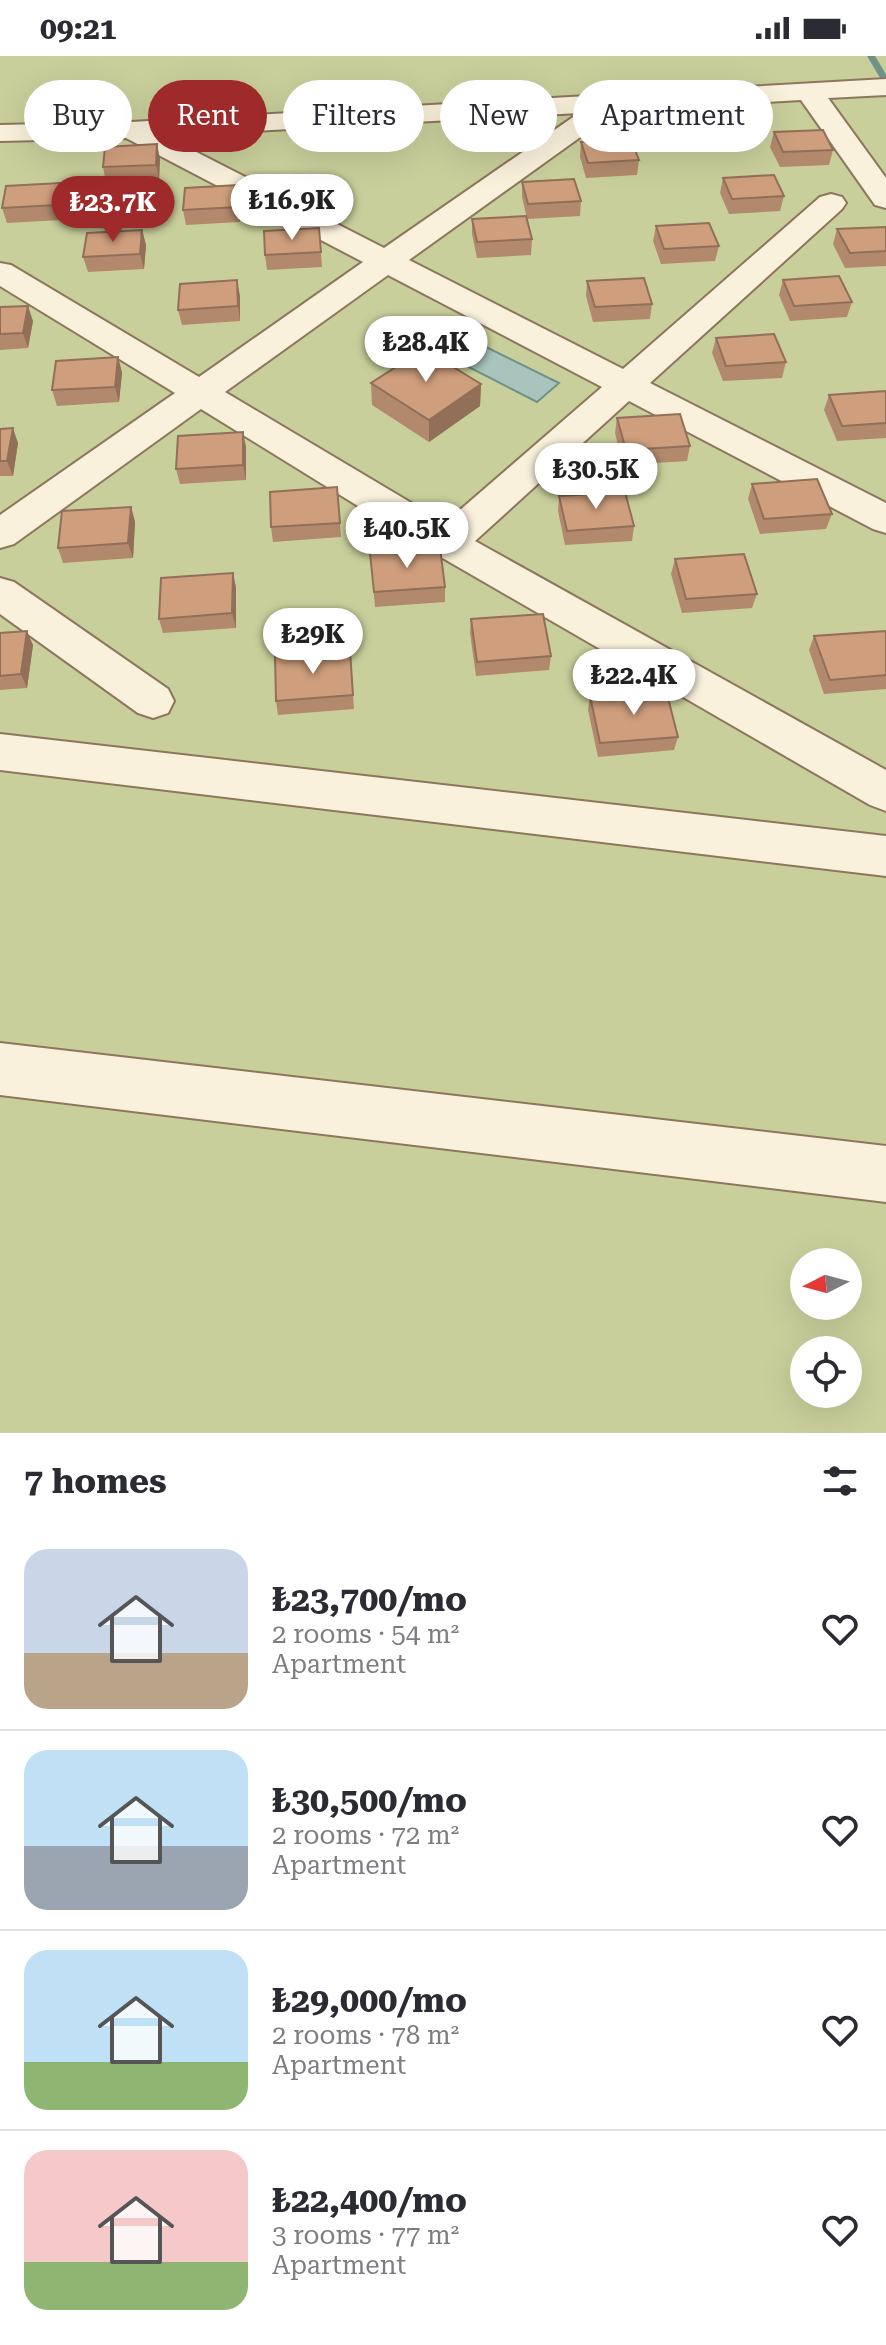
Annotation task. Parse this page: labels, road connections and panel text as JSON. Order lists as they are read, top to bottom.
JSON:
{
  "north": "left",
  "page": {
    "status": "09:21",
    "chip": [
      "Buy",
      "Rent",
      "Filters",
      "New",
      "Apartment"
    ],
    "price": [
      "₺16.9K",
      "₺23.7K",
      "₺28.4K",
      "₺30.5K",
      "₺40.5K",
      "₺29K",
      "₺22.4K"
    ],
    "heading": "7 homes",
    "list": [
      {
        "name": "₺23,700/mo",
        "note": "2 rooms · 54 m² · Apartment"
      },
      {
        "name": "₺30,500/mo",
        "note": "2 rooms · 72 m² · Apartment"
      },
      {
        "name": "₺29,000/mo",
        "note": "2 rooms · 78 m² · Apartment"
      },
      {
        "name": "₺22,400/mo",
        "note": "3 rooms · 77 m² · Apartment"
      }
    ]
  }
}
